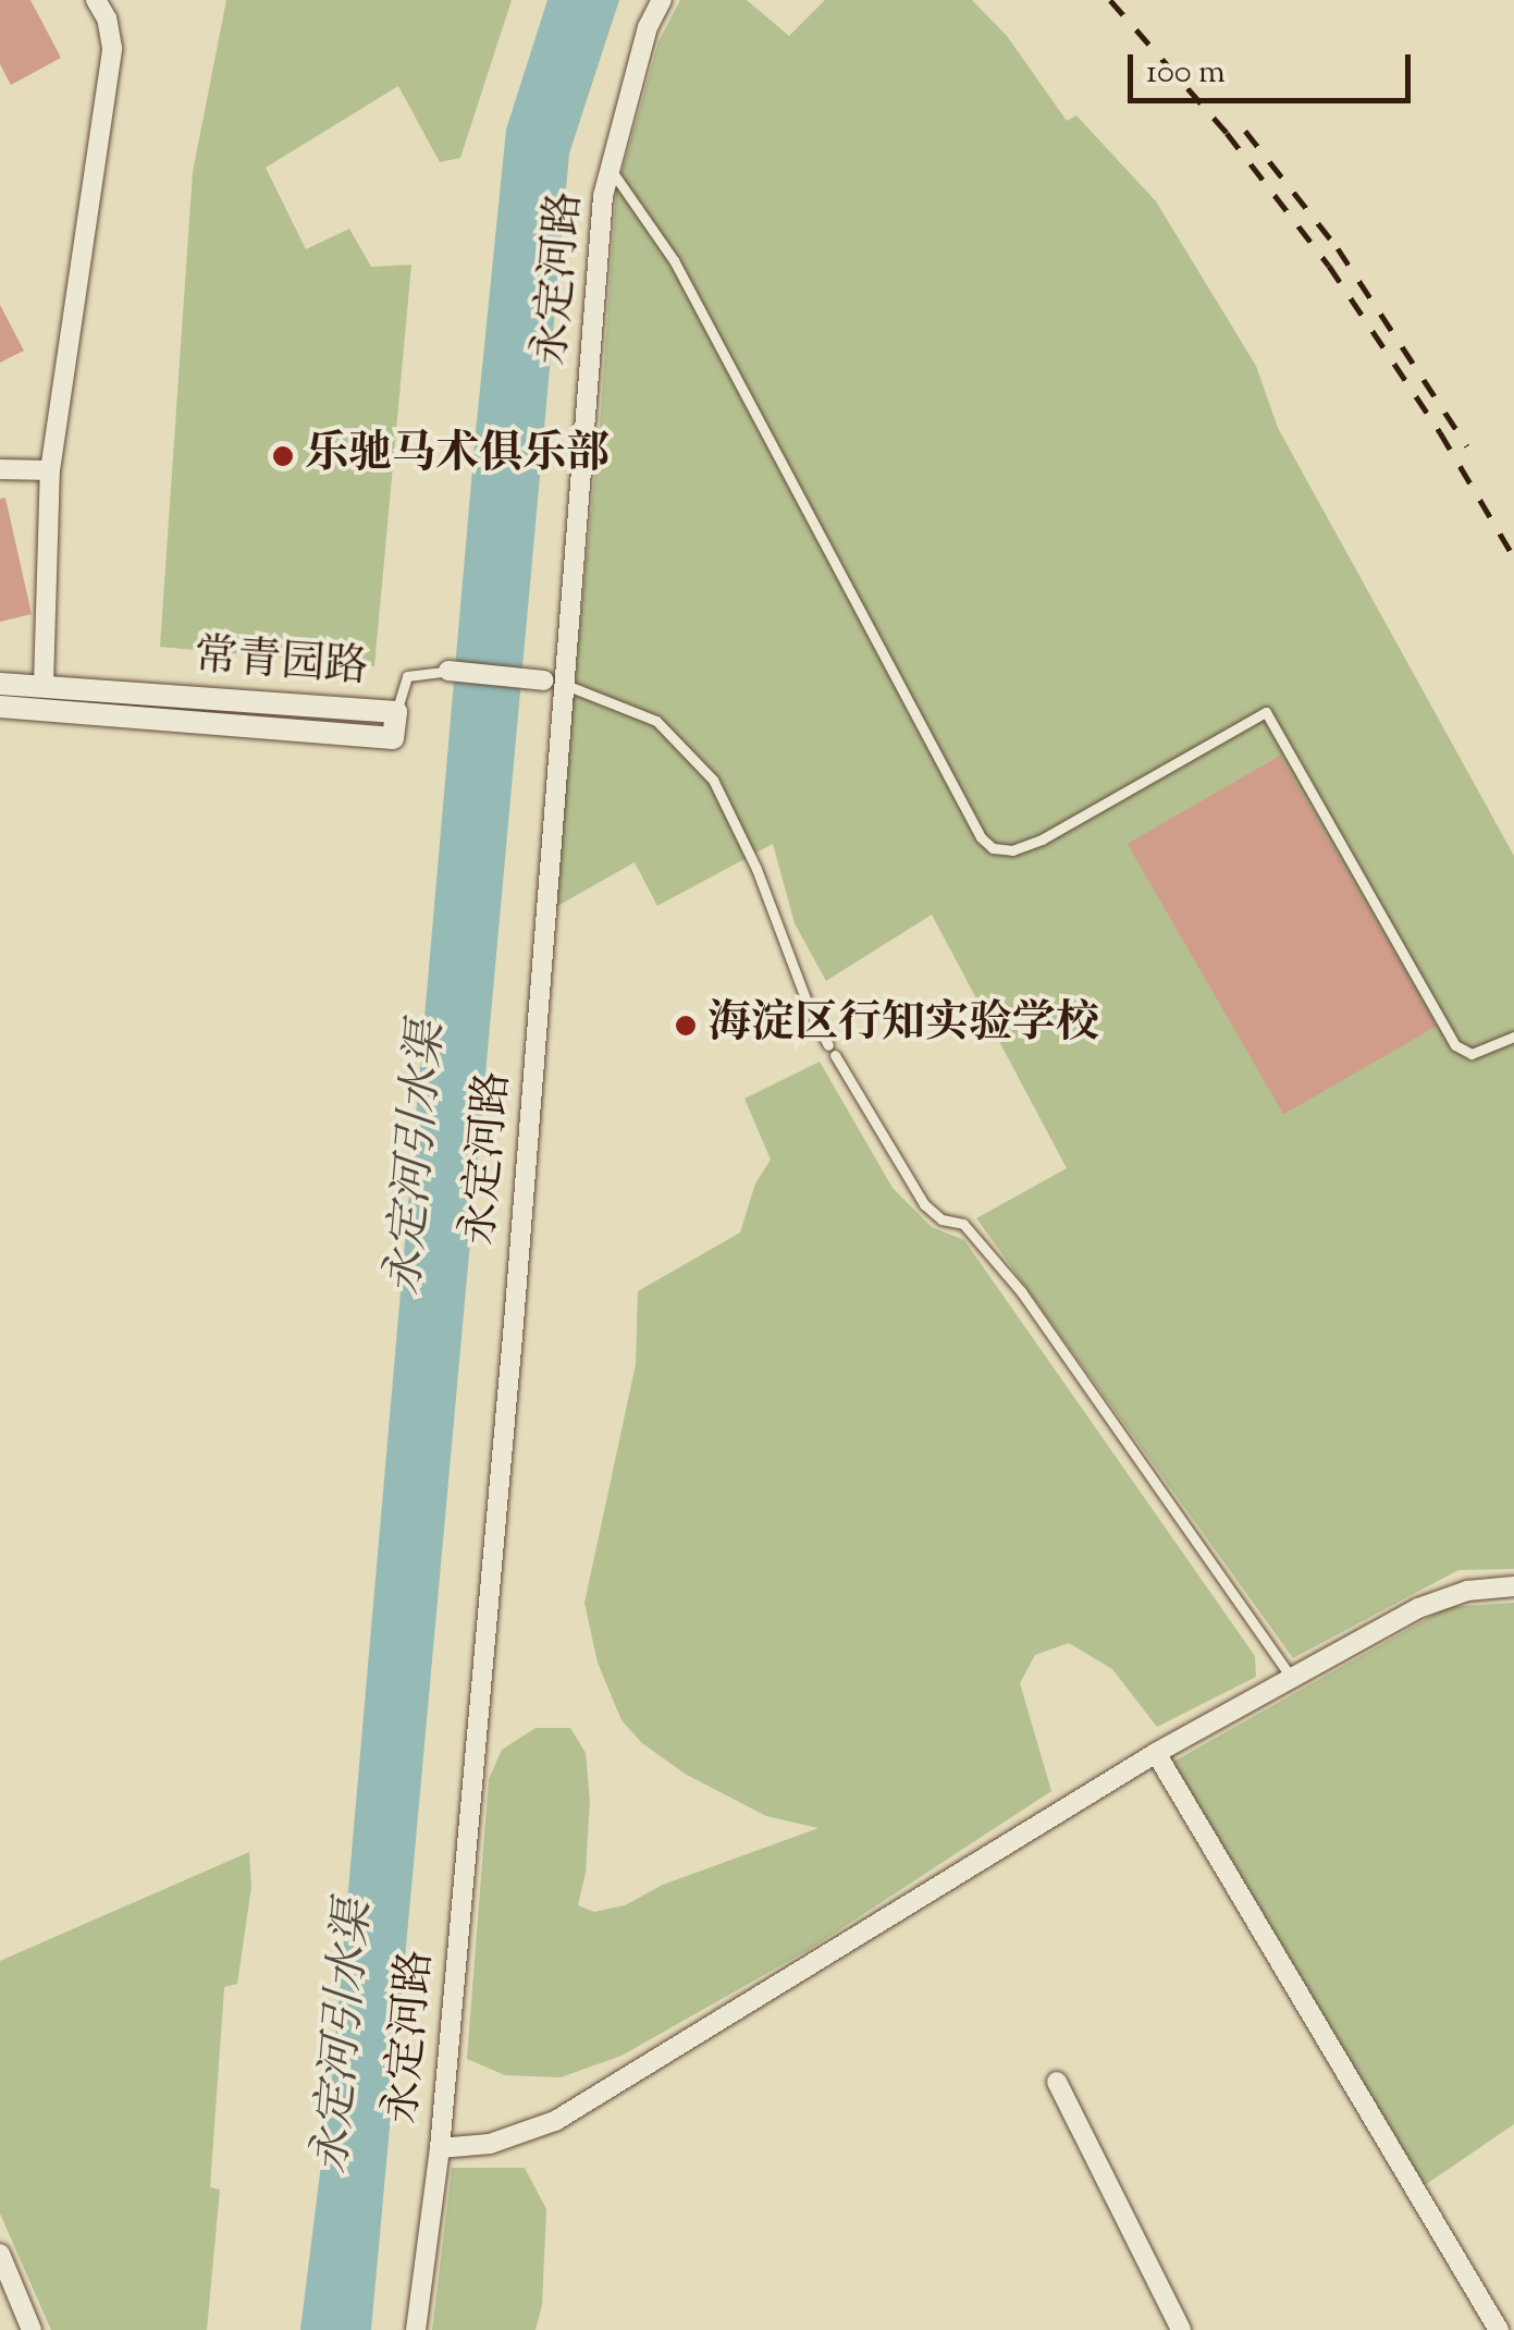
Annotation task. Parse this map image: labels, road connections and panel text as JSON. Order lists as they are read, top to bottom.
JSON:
{
  "streets": {
    "street": ["永定河路", "常青园路"]
  },
  "water": ["永定河引水渠"],
  "places": ["乐驰马术俱乐部", "海淀区行知实验学校"],
  "scale_bar": "100 m"
}
